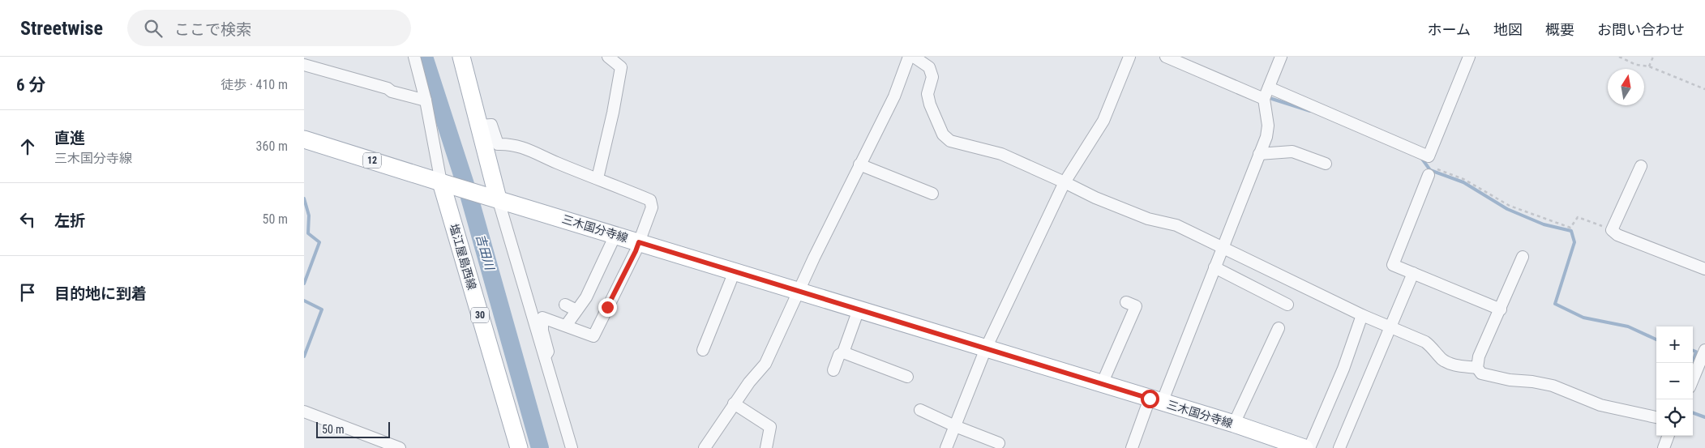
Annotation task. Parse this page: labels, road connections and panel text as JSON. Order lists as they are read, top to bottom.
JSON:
{
  "streets": {
    "main road": [
      "12",
      "三木国分寺線",
      "塩江屋島西線",
      "30"
    ]
  },
  "crossings": [
    ["三木国分寺線", "塩江屋島西線"]
  ],
  "water": ["吉田川"],
  "scale_bar": "50 m",
  "north": "top",
  "page": {
    "header": "Streetwise",
    "search": "ここで検索",
    "nav": [
      "ホーム",
      "地図",
      "概要",
      "お問い合わせ"
    ],
    "heading": ["6 分", "徒歩 · 410 m"],
    "list": [
      ["直進", "三木国分寺線", "360 m"],
      ["左折", "50 m"],
      "目的地に到着"
    ],
    "map_buttons": ["+", "−"],
    "scale": "50 m"
  }
}
